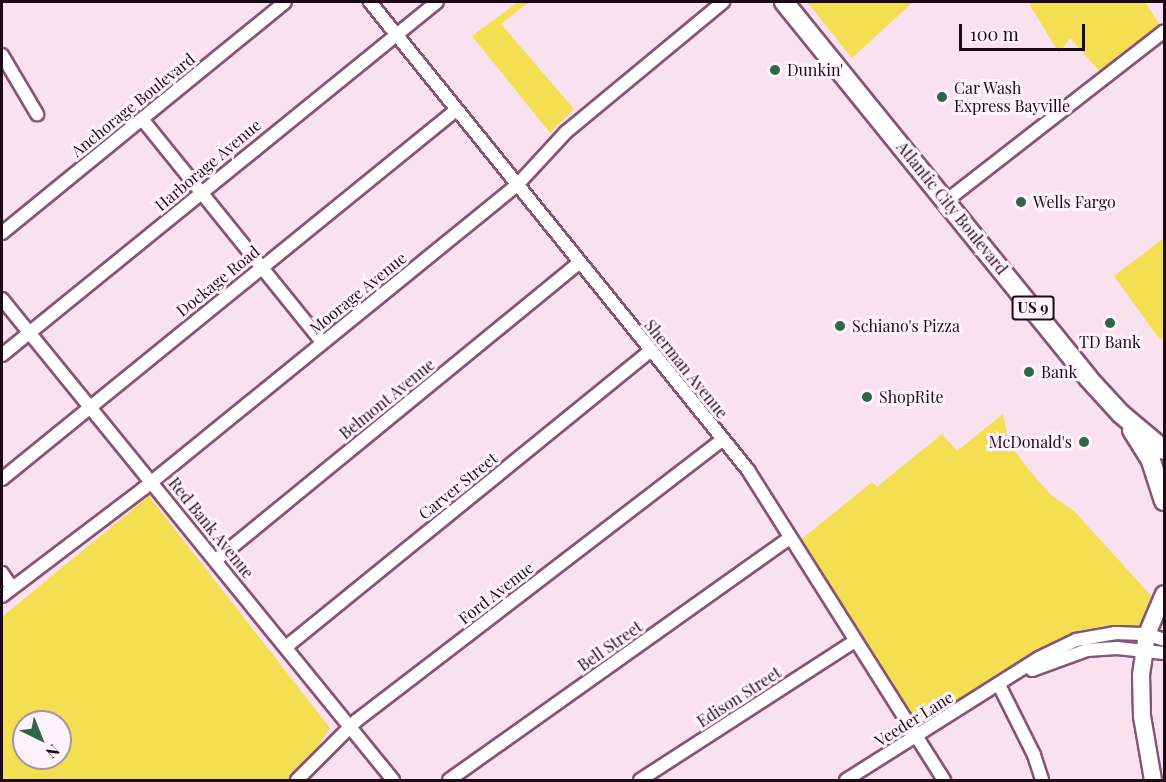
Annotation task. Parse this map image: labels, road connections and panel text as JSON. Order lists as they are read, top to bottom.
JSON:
{
  "streets": {
    "highway": ["Atlantic City Boulevard", "US 9"],
    "street": [
      "Anchorage Boulevard",
      "Harborage Avenue",
      "Dockage Road",
      "Moorage Avenue",
      "Sherman Avenue",
      "Belmont Avenue",
      "Carver Street",
      "Red Bank Avenue",
      "Ford Avenue",
      "Bell Street",
      "Edison Street",
      "Veeder Lane"
    ]
  },
  "crossings": [
    ["Harborage Avenue", "Sherman Avenue"],
    ["Harborage Avenue", "Red Bank Avenue"],
    ["Atlantic City Boulevard", "US 9"],
    ["Dockage Road", "Sherman Avenue"],
    ["Dockage Road", "Red Bank Avenue"],
    ["Moorage Avenue", "Sherman Avenue"],
    ["Moorage Avenue", "Red Bank Avenue"],
    ["Sherman Avenue", "Belmont Avenue"],
    ["Sherman Avenue", "Carver Street"],
    ["Sherman Avenue", "Ford Avenue"],
    ["Sherman Avenue", "Bell Street"],
    ["Sherman Avenue", "Edison Street"],
    ["Sherman Avenue", "Veeder Lane"],
    ["Belmont Avenue", "Red Bank Avenue"],
    ["Carver Street", "Red Bank Avenue"],
    ["Red Bank Avenue", "Ford Avenue"]
  ],
  "places": [
    "Dunkin'",
    "Car Wash Express Bayville",
    "Wells Fargo",
    "TD Bank",
    "Schiano's Pizza",
    "Bank",
    "ShopRite",
    "McDonald's"
  ],
  "scale_bar": "100 m",
  "north": "bottom right"
}
